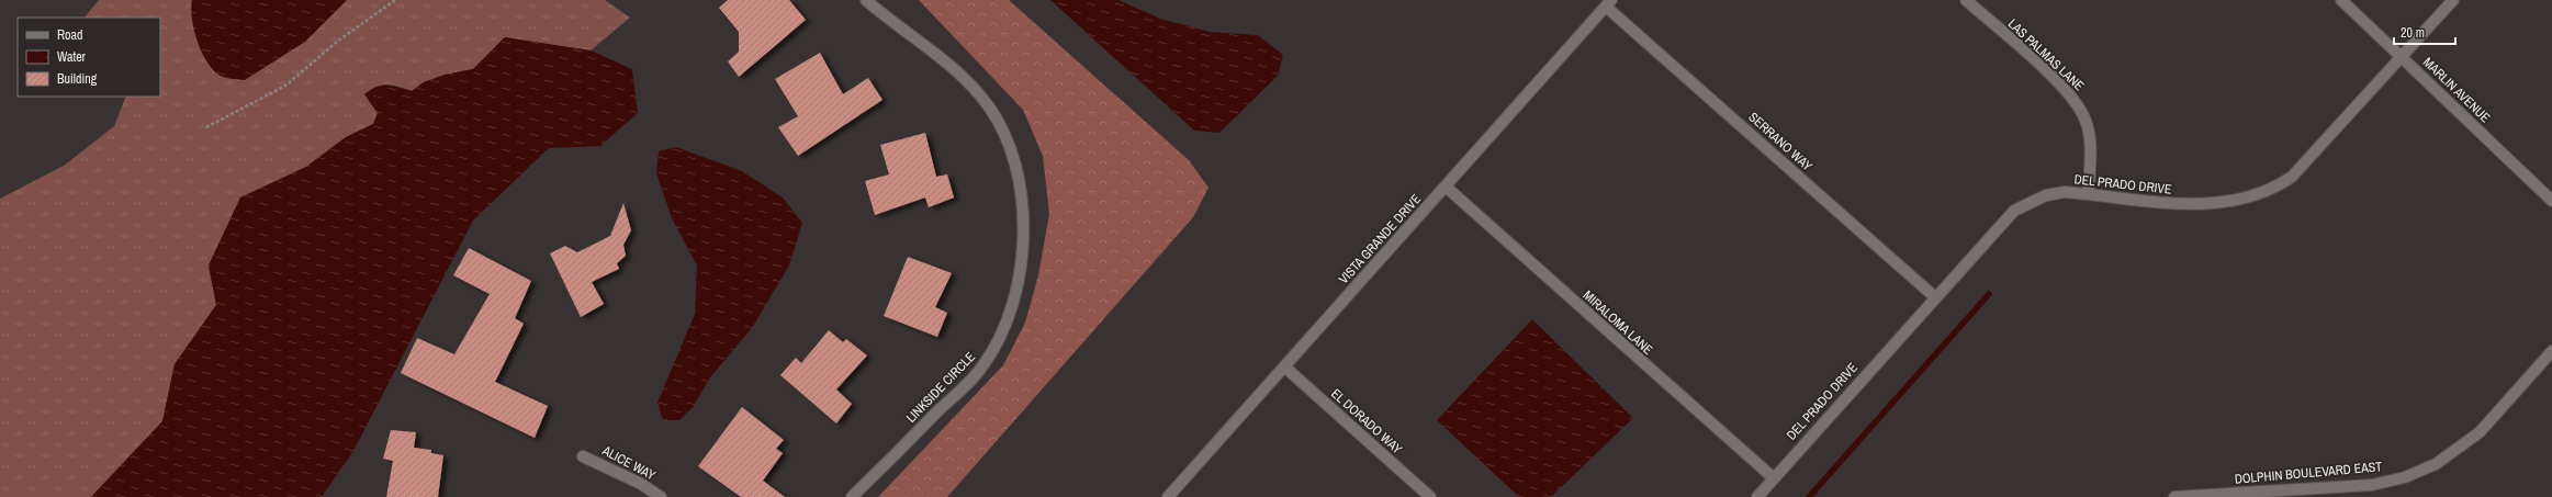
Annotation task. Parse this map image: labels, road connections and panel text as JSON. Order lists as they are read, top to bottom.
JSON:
{
  "streets": {
    "street": [
      "LAS PALMAS LANE",
      "MARLIN AVENUE",
      "SERRANO WAY",
      "DEL PRADO DRIVE",
      "VISTA GRANDE DRIVE",
      "MIRALOMA LANE",
      "LINKSIDE CIRCLE",
      "EL DORADO WAY",
      "ALICE WAY",
      "DOLPHIN BOULEVARD EAST"
    ]
  },
  "crossings": [
    ["LAS PALMAS LANE", "DEL PRADO DRIVE"],
    ["MARLIN AVENUE", "DEL PRADO DRIVE"],
    ["SERRANO WAY", "DEL PRADO DRIVE"],
    ["SERRANO WAY", "VISTA GRANDE DRIVE"],
    ["DEL PRADO DRIVE", "MIRALOMA LANE"],
    ["VISTA GRANDE DRIVE", "MIRALOMA LANE"],
    ["VISTA GRANDE DRIVE", "EL DORADO WAY"]
  ],
  "legend": ["Road", "Water", "Building"],
  "scale_bar": "20 m"
}
